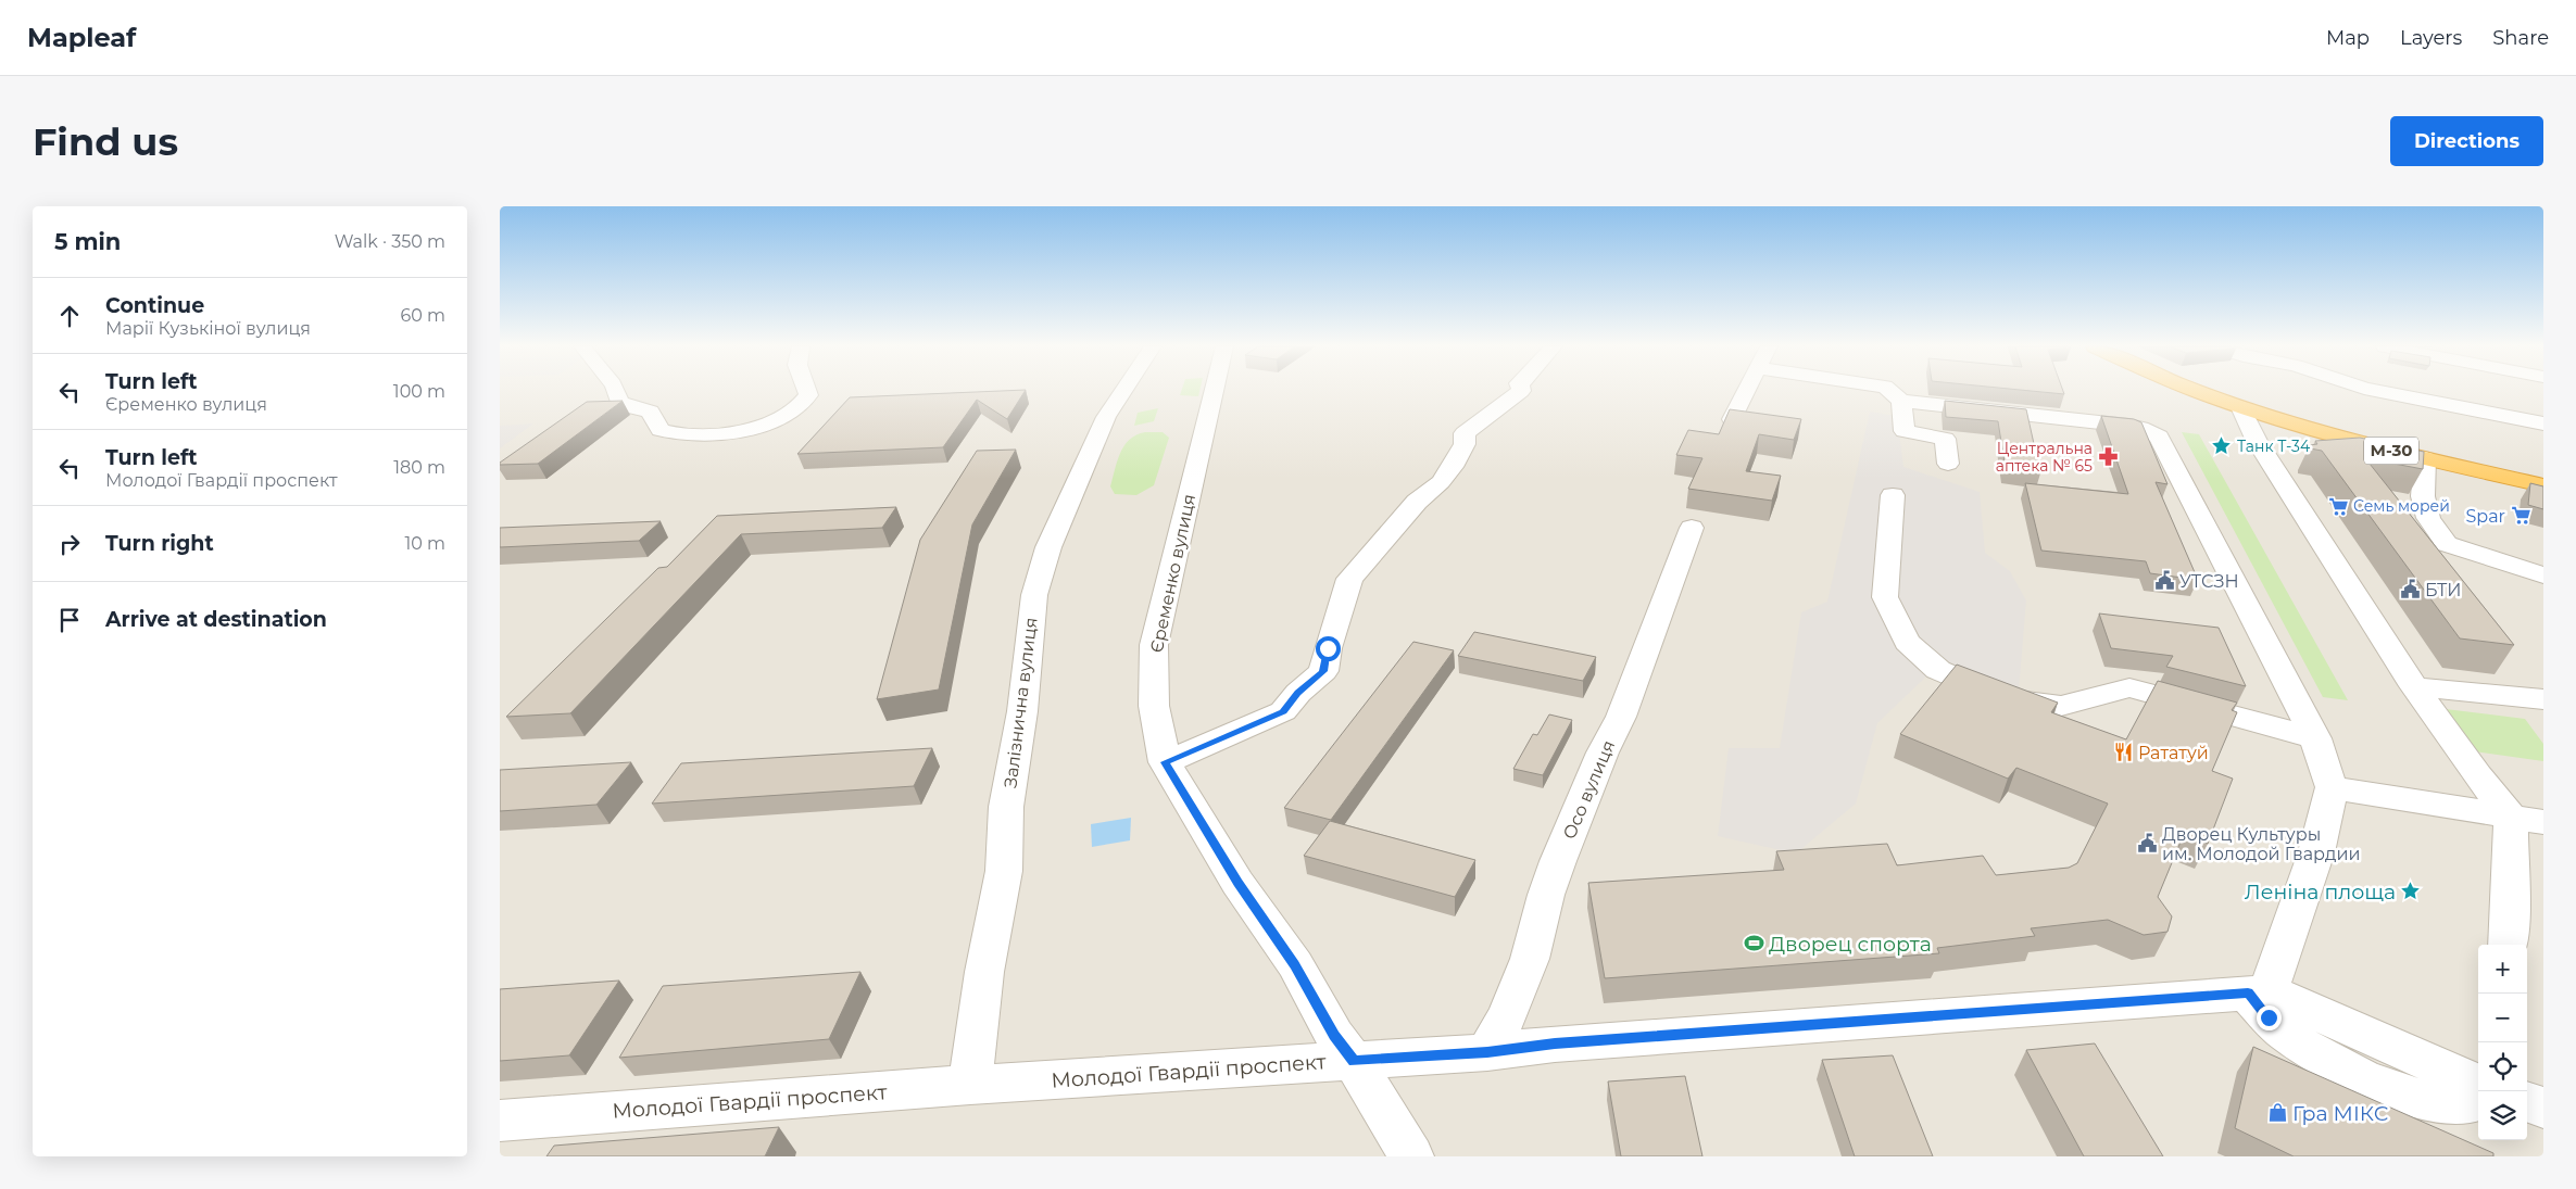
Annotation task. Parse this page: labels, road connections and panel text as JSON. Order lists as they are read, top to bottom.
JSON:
{
  "streets": {
    "highway": ["М-30"],
    "street": [
      "Єременко вулиця",
      "Залізнична вулиця",
      "Осо вулиця",
      "Молодої Гвардії проспект"
    ]
  },
  "crossings": [
    ["Єременко вулиця", "Молодої Гвардії проспект"],
    ["Залізнична вулиця", "Молодої Гвардії проспект"],
    ["Осо вулиця", "Молодої Гвардії проспект"]
  ],
  "places": {
    "place": ["Танк Т-34", "Леніна площа"],
    "pharmacy": ["Центральна аптека № 65"],
    "supermarket": ["Семь морей", "Spar"],
    "public building": ["УТСЗН", "БТИ", "Дворец Культуры им. Молодой Гвардии"],
    "restaurant": ["Рататуй"],
    "sports": ["Дворец спорта"],
    "shop": ["Гра МІКС"]
  },
  "page": {
    "header": "Mapleaf",
    "nav": ["Map", "Layers", "Share"],
    "buttons": "Directions",
    "title": "Find us",
    "heading": ["5 min", "Walk · 350 m"],
    "list": [
      ["Continue", "Марії Кузькіної вулиця", "60 m"],
      ["Turn left", "Єременко вулиця", "100 m"],
      ["Turn left", "Молодої Гвардії проспект", "180 m"],
      ["Turn right", "10 m"],
      "Arrive at destination"
    ],
    "map_buttons": ["+", "−"]
  }
}
